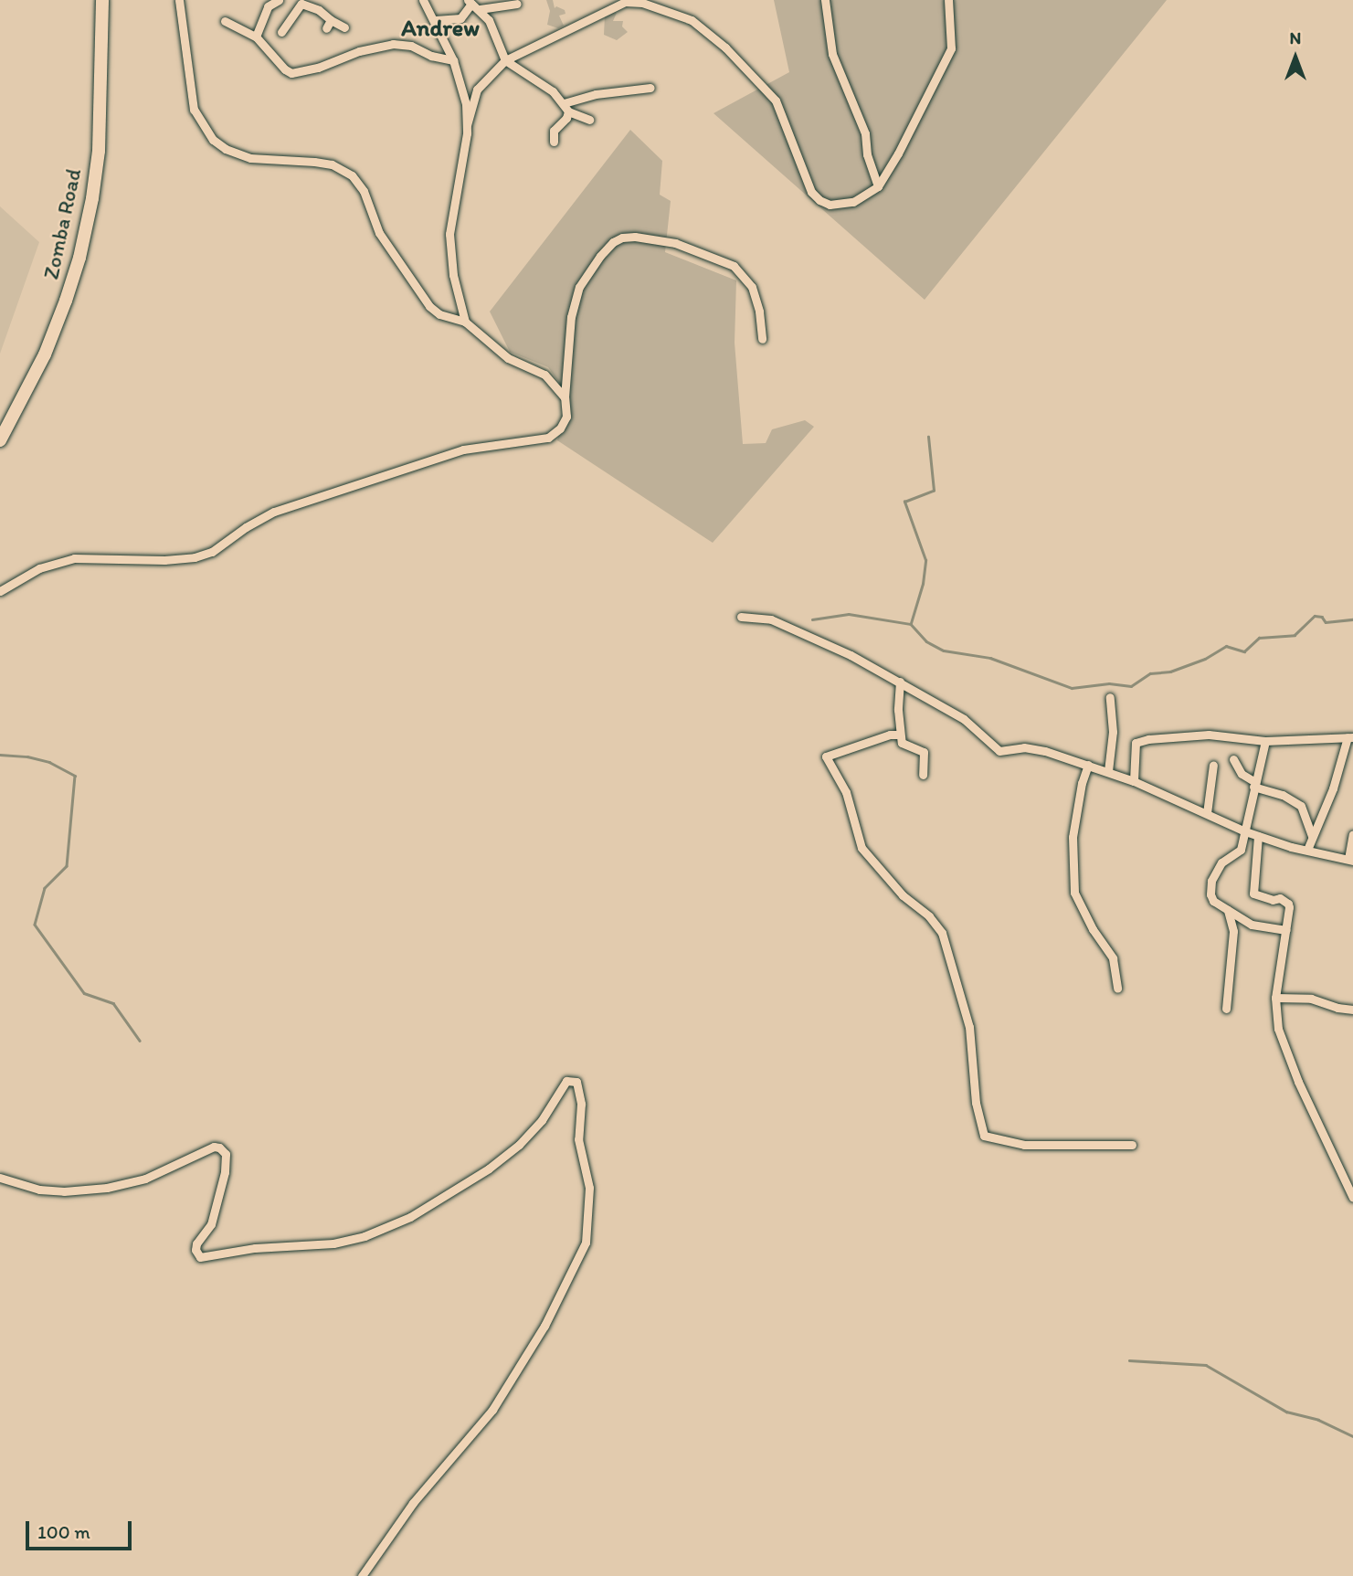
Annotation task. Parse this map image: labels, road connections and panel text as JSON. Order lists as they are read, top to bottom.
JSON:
{
  "streets": {
    "highway": ["Zomba Road"]
  },
  "districts": ["Andrew"],
  "scale_bar": "100 m",
  "north": "top"
}
